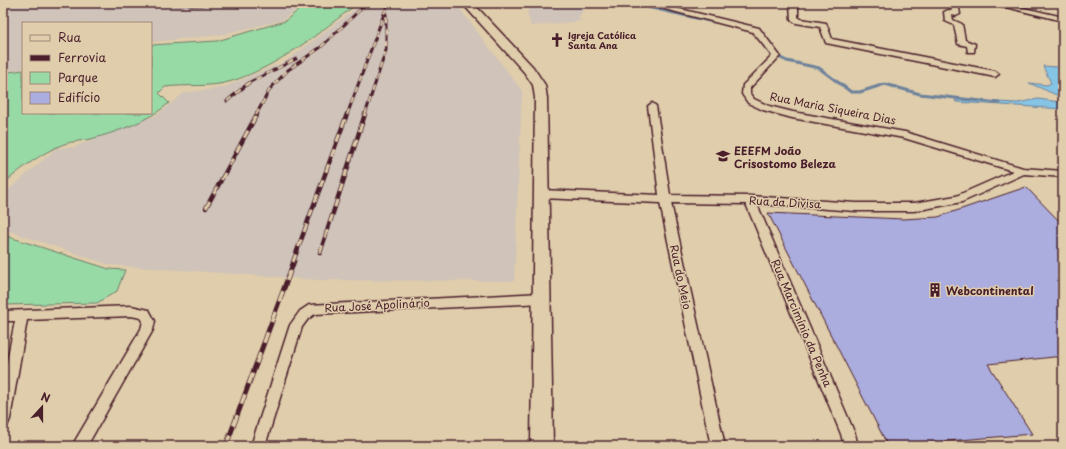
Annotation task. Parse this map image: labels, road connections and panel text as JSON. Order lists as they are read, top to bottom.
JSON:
{
  "streets": {
    "street": [
      "Rua Maria Siqueira Dias",
      "Rua da Divisa",
      "Rua do Meio",
      "Rua José Apolinário",
      "Rua Marcimínio da Penha"
    ]
  },
  "crossings": [
    ["Rua Maria Siqueira Dias", "Rua da Divisa"],
    ["Rua da Divisa", "Rua do Meio"],
    ["Rua da Divisa", "Rua Marcimínio da Penha"]
  ],
  "places": {
    "church": ["Igreja Católica Santa Ana"],
    "school or university": ["EEEFM João Crisostomo Beleza"],
    "building": ["Webcontinental"]
  },
  "legend": [
    "Rua",
    "Ferrovia",
    "Parque",
    "Edifício"
  ],
  "north": "top"
}
